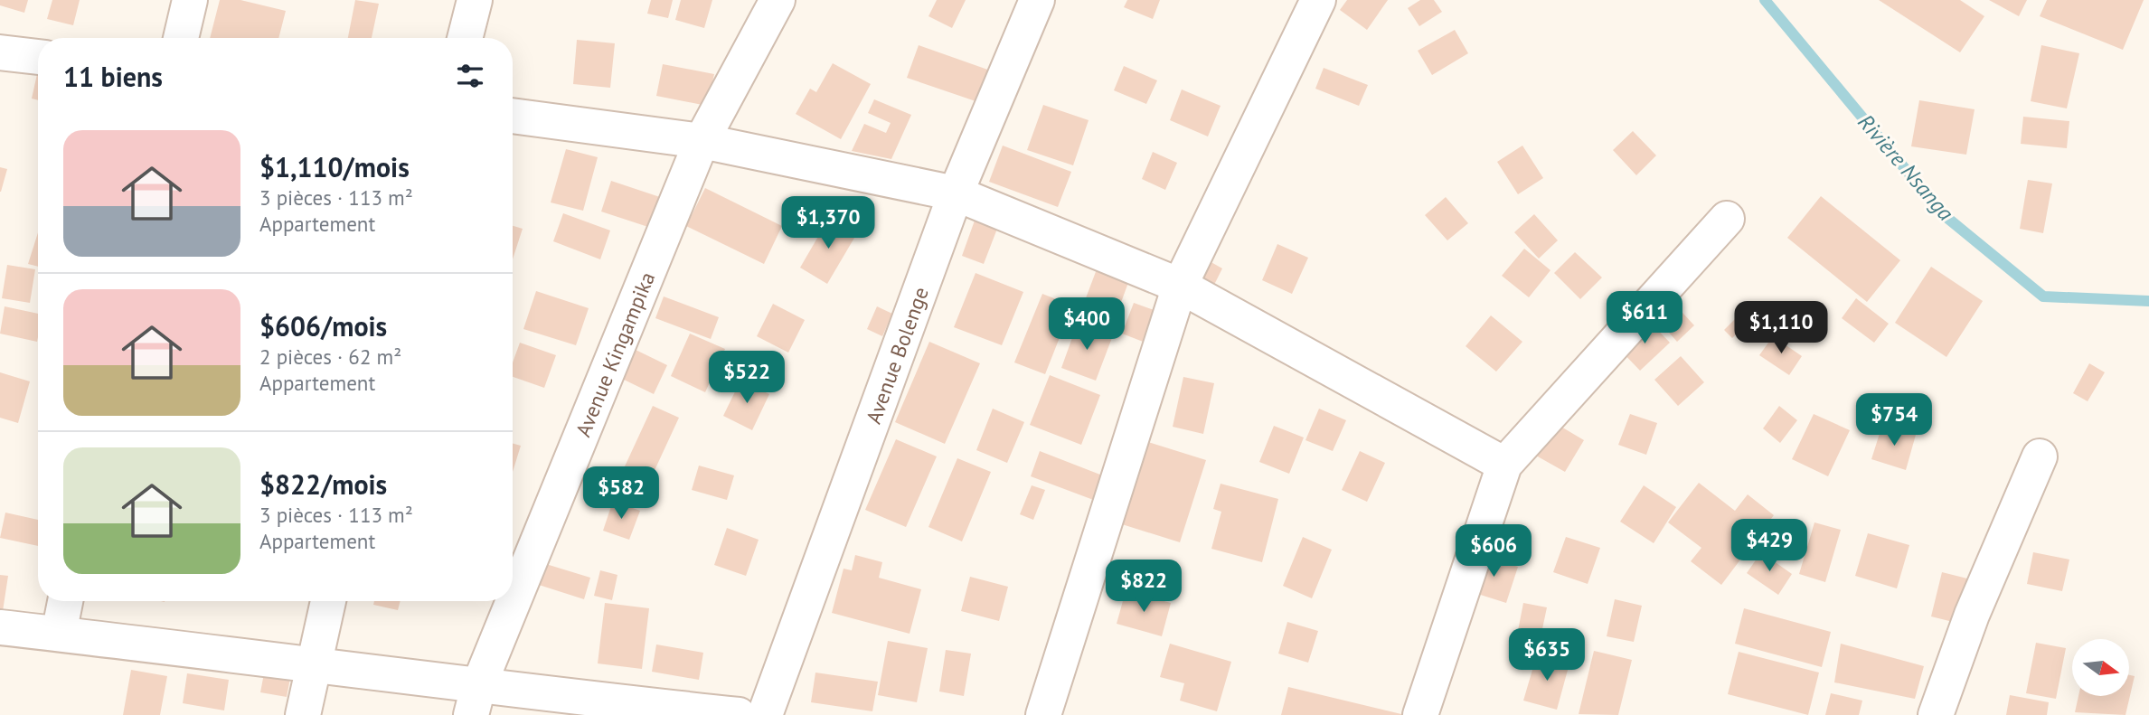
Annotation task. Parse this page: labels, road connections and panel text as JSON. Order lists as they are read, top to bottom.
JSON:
{
  "streets": {
    "street": ["Avenue Kingampika", "Avenue Bolenge"]
  },
  "water": ["Rivière Nsanga"],
  "north": "right",
  "page": {
    "heading": "11 biens",
    "list": [
      {
        "name": "$1,110/mois",
        "note": "3 pièces · 113 m² · Appartement"
      },
      {
        "name": "$606/mois",
        "note": "2 pièces · 62 m² · Appartement"
      },
      {
        "name": "$822/mois",
        "note": "3 pièces · 113 m² · Appartement"
      }
    ],
    "price": [
      "$1,370",
      "$611",
      "$400",
      "$1,110",
      "$522",
      "$754",
      "$582",
      "$429",
      "$606",
      "$822",
      "$635"
    ]
  }
}
